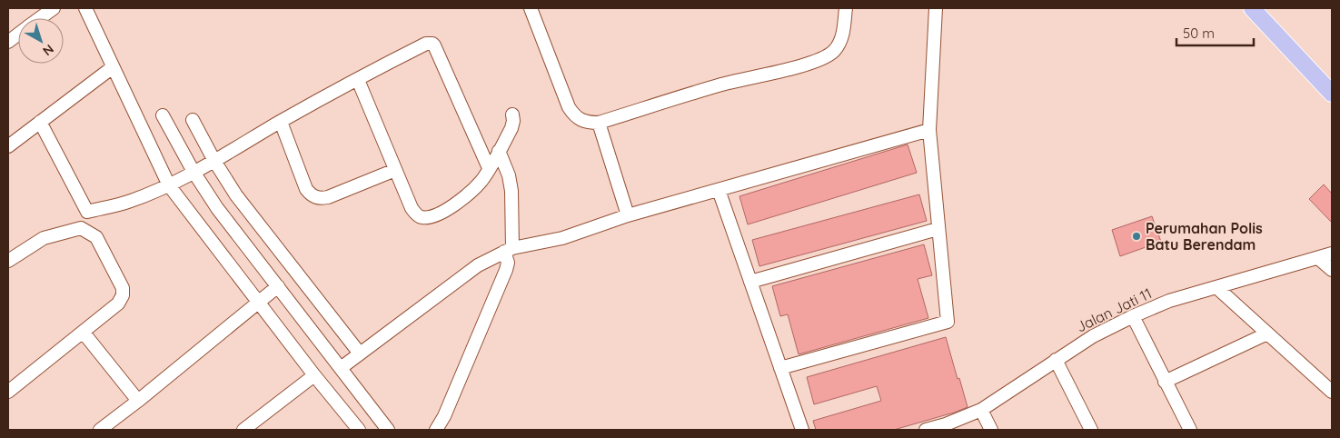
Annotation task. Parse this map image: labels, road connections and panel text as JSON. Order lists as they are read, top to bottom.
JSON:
{
  "streets": {
    "street": ["Jalan Jati 11"]
  },
  "places": ["Perumahan Polis Batu Berendam"],
  "scale_bar": "50 m",
  "north": "bottom right"
}
